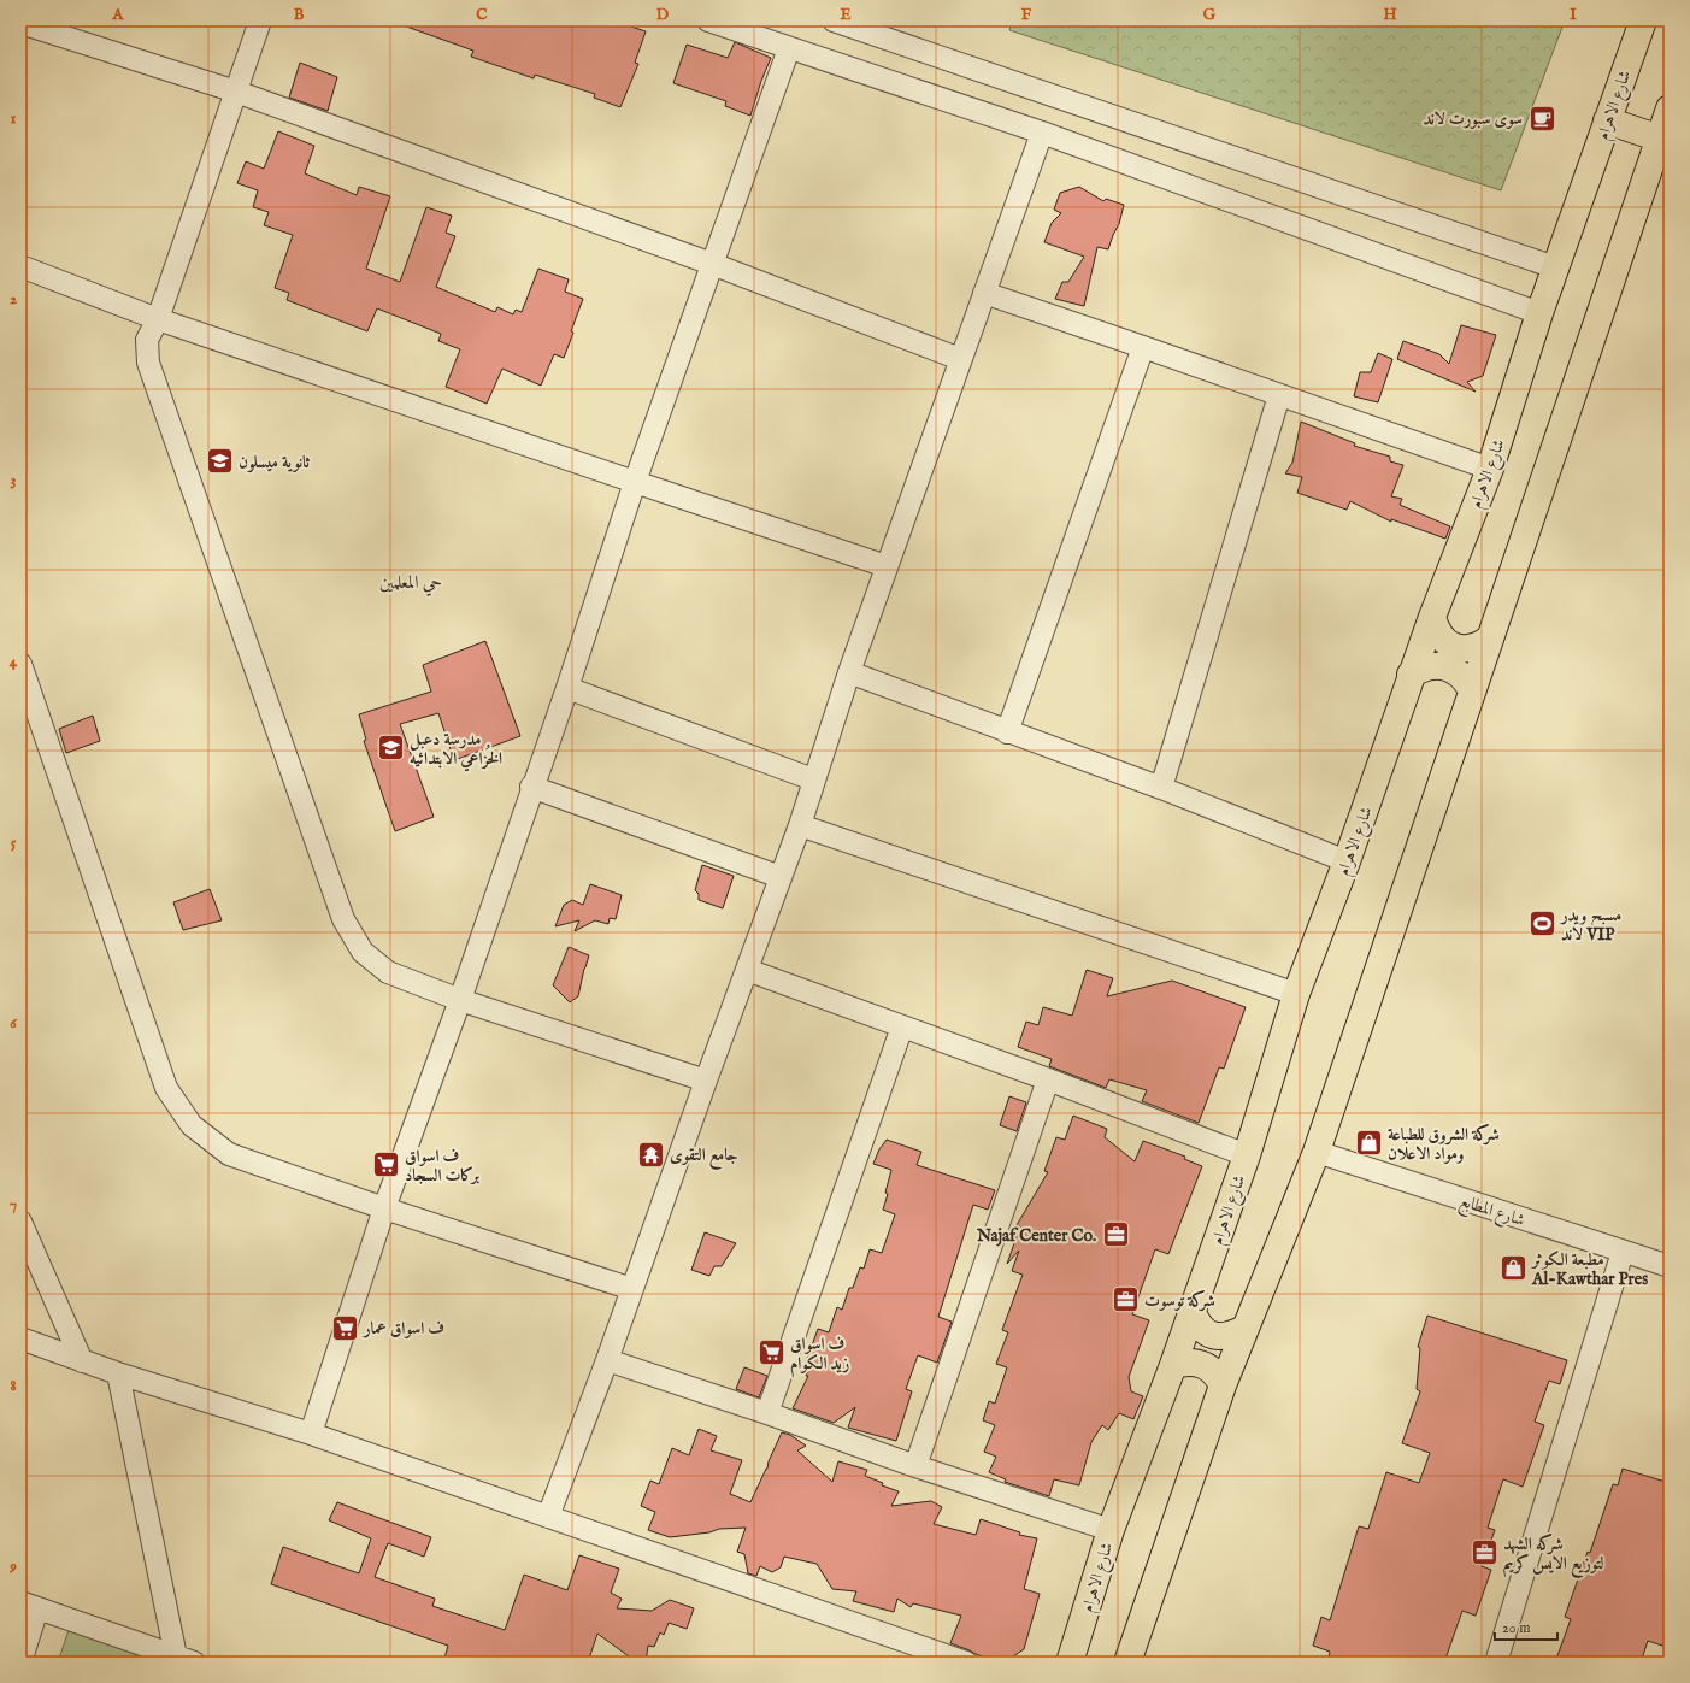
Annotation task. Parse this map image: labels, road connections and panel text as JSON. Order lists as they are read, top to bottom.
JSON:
{
  "streets": {
    "main road": ["شارع الاهرام"],
    "street": ["شارع المطابع"]
  },
  "districts": ["حي المعلمین"],
  "places": {
    "cafe": ["سوى سبورت لاند"],
    "school or university": ["ثانوية ميسلون", "مدرسة دعبل الخُزاعي الابتدائيه"],
    "sports": ["مسبح ويدر لاند VIP"],
    "shop": ["شركة الشروق للطباعة ومواد الاعلان", "مطبعة الكوثر Al-Kawthar Pres"],
    "temple": ["جامع التقوى"],
    "supermarket": ["ف اسواق بركات السجاد", "ف اسواق عمار", "ف اسواق زيد الكوام"],
    "office": ["Najaf Center Co.", "شركة توسوت", "شركه الشهد لتوزيع الايس كريم"]
  },
  "scale_bar": "20 m",
  "grid": {
    "columns": [
      "A",
      "B",
      "C",
      "D",
      "E",
      "F",
      "G",
      "H",
      "I"
    ],
    "rows": [
      "1",
      "2",
      "3",
      "4",
      "5",
      "6",
      "7",
      "8",
      "9"
    ]
  }
}
